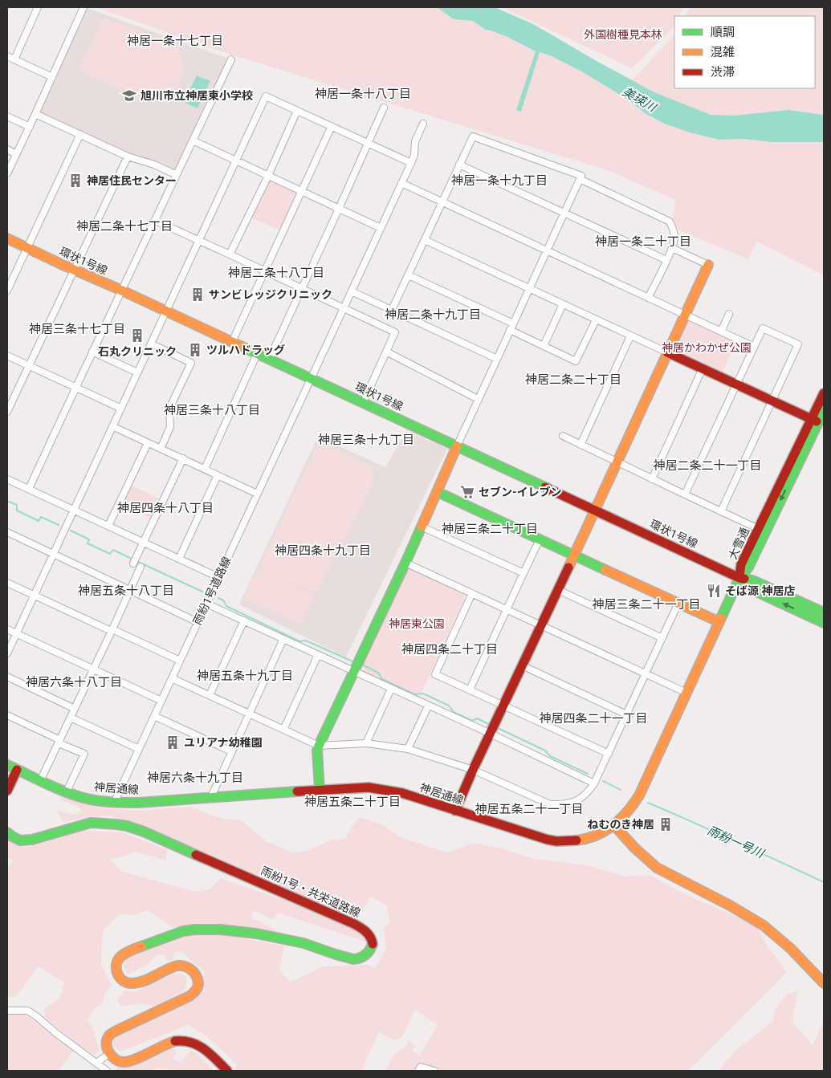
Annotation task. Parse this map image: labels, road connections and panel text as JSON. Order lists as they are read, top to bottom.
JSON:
{
  "streets": {
    "street": [
      "環状1号線",
      "大雪通",
      "雨紛1号道路線",
      "神居通線",
      "雨紛1号・共栄道路線"
    ]
  },
  "crossings": [
    ["環状1号線", "大雪通"],
    ["環状1号線", "雨紛1号道路線"],
    ["環状1号線", "神居通線"],
    ["大雪通", "神居通線"],
    ["雨紛1号道路線", "神居通線"]
  ],
  "districts": [
    "神居一条十七丁目",
    "神居一条十八丁目",
    "神居一条十九丁目",
    "神居二条十七丁目",
    "神居一条二十丁目",
    "神居二条十八丁目",
    "神居二条十九丁目",
    "神居三条十七丁目",
    "神居二条二十丁目",
    "神居三条十八丁目",
    "神居三条十九丁目",
    "神居二条二十一丁目",
    "神居四条十八丁目",
    "神居三条二十丁目",
    "神居四条十九丁目",
    "神居五条十八丁目",
    "神居三条二十一丁目",
    "神居四条二十丁目",
    "神居五条十九丁目",
    "神居六条十八丁目",
    "神居四条二十一丁目",
    "神居六条十九丁目",
    "神居五条二十丁目",
    "神居五条二十一丁目"
  ],
  "water": ["美瑛川", "雨粉一号川"],
  "parks": ["外国樹種見本林", "神居かわかぜ公園", "神居東公園"],
  "places": {
    "school or university": ["旭川市立神居東小学校"],
    "building": [
      "神居住民センター",
      "サンビレッジクリニック",
      "石丸クリニック",
      "ツルハドラッグ",
      "ユリアナ幼稚園",
      "ねむのき神居"
    ],
    "supermarket": ["セブン-イレブン"],
    "restaurant": ["そば源 神居店"]
  },
  "legend": ["順調", "混雑", "渋滞"]
}
